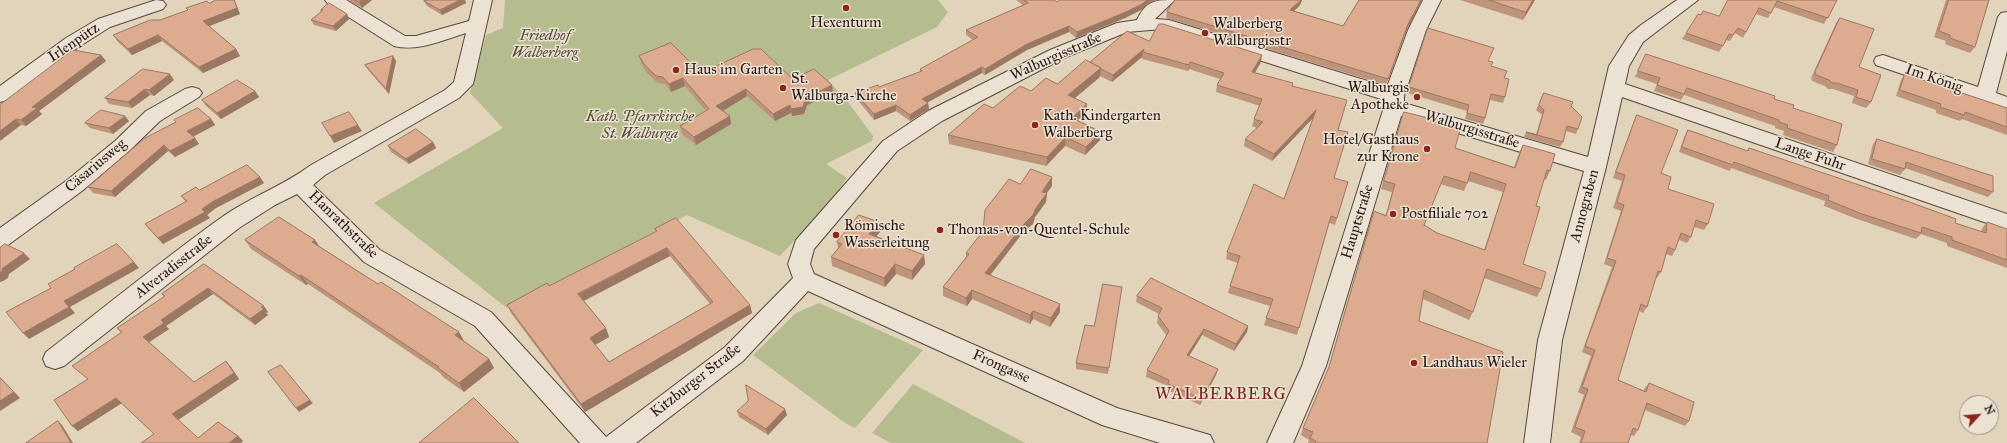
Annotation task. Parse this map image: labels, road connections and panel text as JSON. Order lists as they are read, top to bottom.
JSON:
{
  "streets": {
    "street": [
      "Irlenpütz",
      "Walburgisstraße",
      "Im König",
      "Lange Fuhr",
      "Cäsariusweg",
      "Annograben",
      "Hauptstraße",
      "Hanrathstraße",
      "Alveradisstraße",
      "Frongasse",
      "Kitzburger Straße"
    ]
  },
  "crossings": [
    ["Walburgisstraße", "Annograben"],
    ["Walburgisstraße", "Hauptstraße"],
    ["Walburgisstraße", "Frongasse"],
    ["Walburgisstraße", "Kitzburger Straße"],
    ["Lange Fuhr", "Annograben"],
    ["Hanrathstraße", "Alveradisstraße"],
    ["Frongasse", "Kitzburger Straße"]
  ],
  "districts": ["WALBERBERG"],
  "parks": ["Friedhof Walberberg", "Kath. Pfarrkirche St. Walburga"],
  "places": [
    "Hexenturm",
    "Walberberg Walburgisstr",
    "Haus im Garten",
    "St. Walburga-Kirche",
    "Walburgis Apotheke",
    "Kath. Kindergarten Walberberg",
    "Hotel/Gasthaus zur Krone",
    "Postfiliale 702",
    "Thomas-von-Quentel-Schule",
    "Römische Wasserleitung",
    "Landhaus Wieler"
  ],
  "north": "top right"
}
